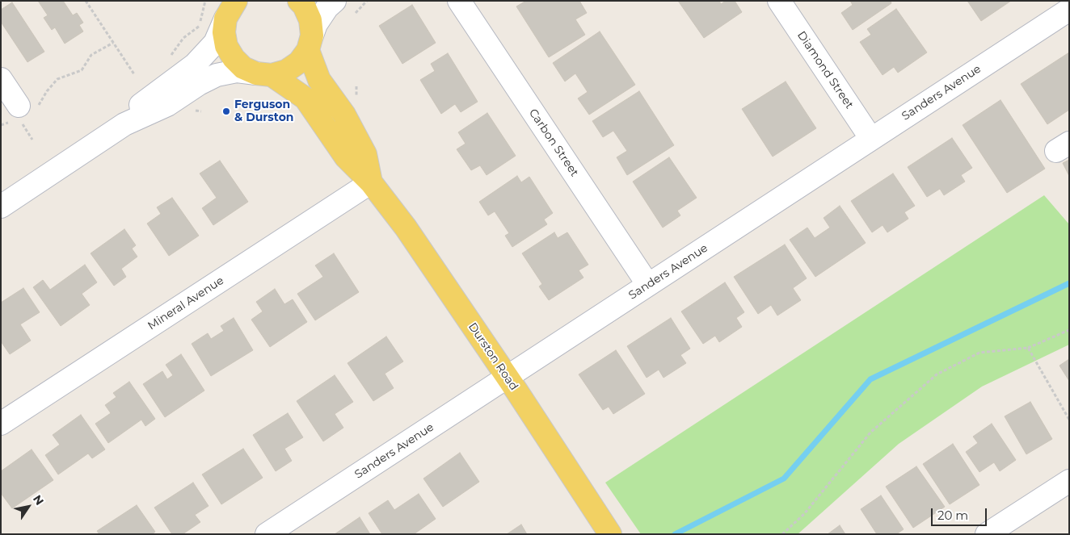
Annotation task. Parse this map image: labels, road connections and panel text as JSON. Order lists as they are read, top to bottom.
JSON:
{
  "streets": {
    "main road": ["Durston Road"],
    "street": [
      "Diamond Street",
      "Sanders Avenue",
      "Carbon Street",
      "Mineral Avenue"
    ]
  },
  "crossings": [
    ["Diamond Street", "Sanders Avenue"],
    ["Sanders Avenue", "Carbon Street"],
    ["Sanders Avenue", "Durston Road"],
    ["Mineral Avenue", "Durston Road"]
  ],
  "places": ["Ferguson & Durston"],
  "scale_bar": "20 m",
  "north": "top right"
}
